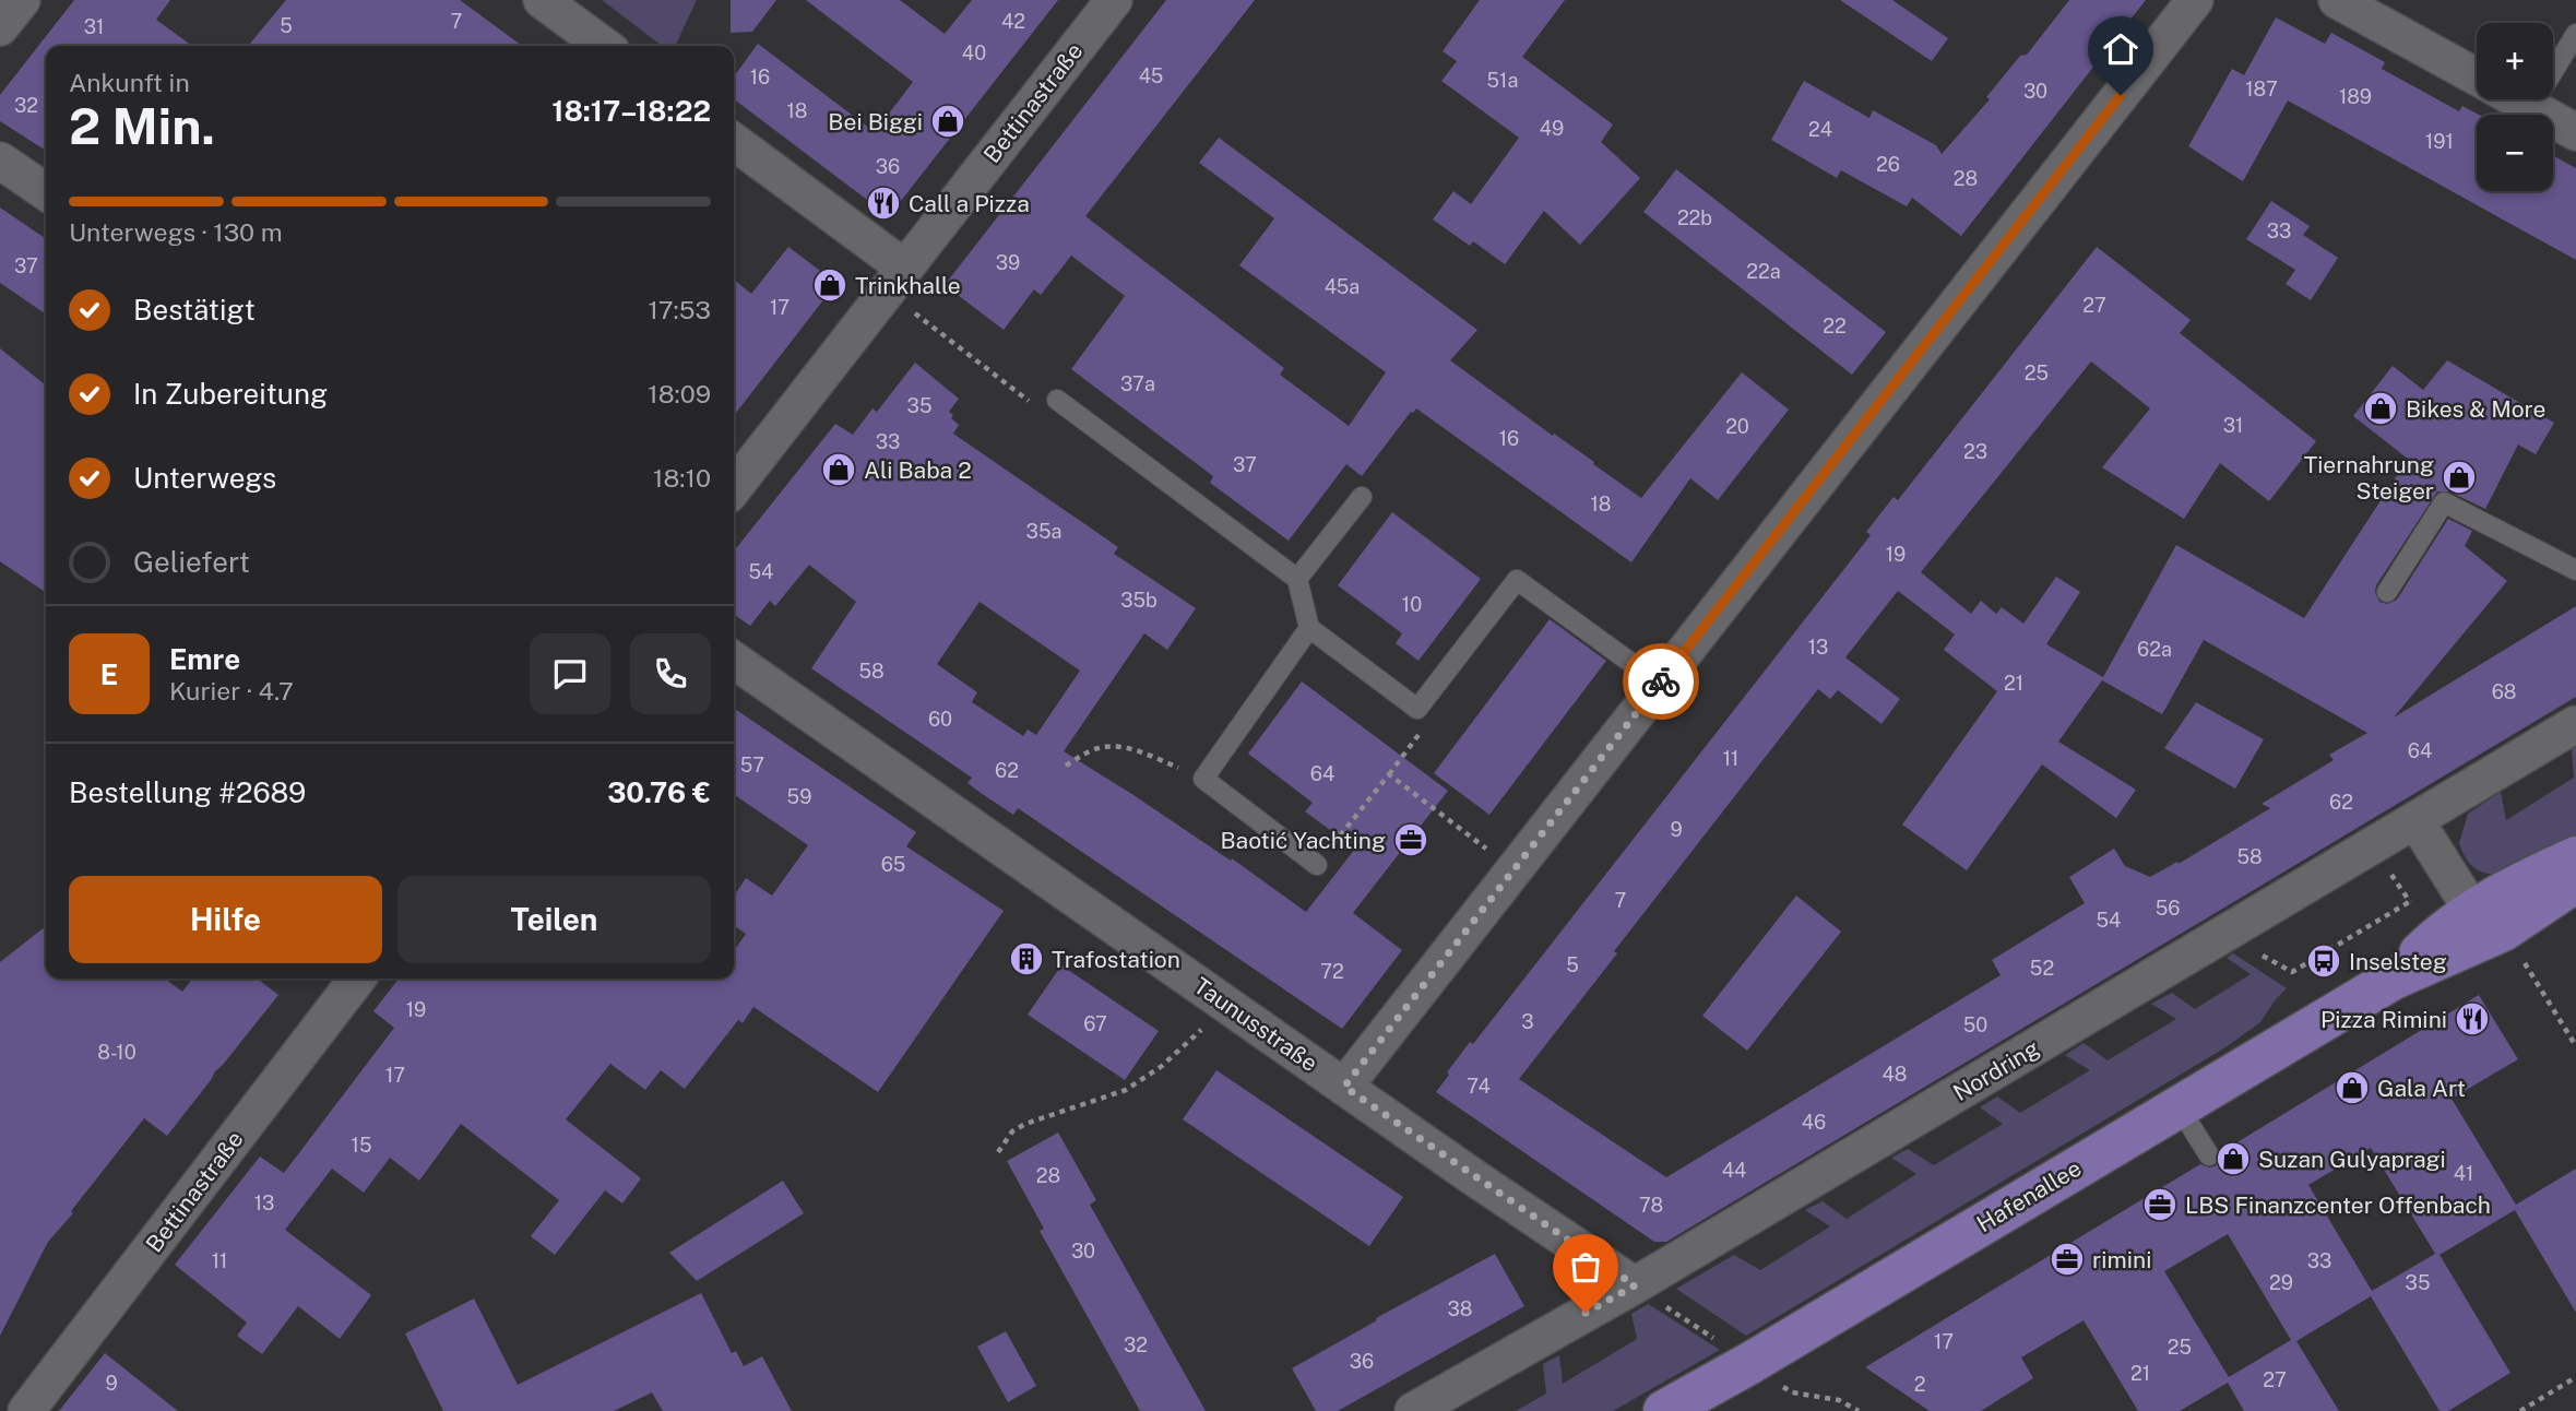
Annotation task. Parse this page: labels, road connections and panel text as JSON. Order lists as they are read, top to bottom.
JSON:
{
  "streets": {
    "main road": ["Hafenallee"],
    "street": ["Bettinastraße", "Taunusstraße", "Nordring"]
  },
  "crossings": [
    ["Taunusstraße", "Nordring"]
  ],
  "places": {
    "shop": [
      "Bei Biggi",
      "Trinkhalle",
      "Bikes & More",
      "Ali Baba 2",
      "Tiernahrung Steiger",
      "Gala Art",
      "Suzan Gulyapragi"
    ],
    "restaurant": ["Call a Pizza", "Pizza Rimini"],
    "office": ["Baotić Yachting", "LBS Finanzcenter Offenbach", "rimini"],
    "building": ["Trafostation"],
    "bus stop": ["Inselsteg"]
  },
  "house_numbers": [
    "7",
    "42",
    "5",
    "31",
    "40",
    "45",
    "16",
    "51a",
    "187",
    "30",
    "189",
    "32",
    "18",
    "49",
    "24",
    "191",
    "26",
    "36",
    "28",
    "22b",
    "33",
    "39",
    "37",
    "22a",
    "45a",
    "27",
    "17",
    "22",
    "25",
    "37a",
    "35",
    "31",
    "20",
    "16",
    "33",
    "23",
    "37",
    "18",
    "35a",
    "19",
    "54",
    "35b",
    "10",
    "13",
    "62a",
    "58",
    "21",
    "68",
    "60",
    "64",
    "11",
    "57",
    "62",
    "64",
    "59",
    "62",
    "9",
    "58",
    "65",
    "7",
    "56",
    "54",
    "5",
    "52",
    "72",
    "19",
    "3",
    "67",
    "50",
    "8-10",
    "48",
    "17",
    "74",
    "46",
    "15",
    "44",
    "41",
    "28",
    "13",
    "78",
    "30",
    "11",
    "33",
    "29",
    "35",
    "38",
    "17",
    "32",
    "25",
    "36",
    "21",
    "27",
    "9",
    "2"
  ],
  "page": {
    "map_buttons": ["+", "−"],
    "heading": ["2 Min.", "Ankunft in", "18:17–18:22"],
    "panel": [
      "Emre",
      "Kurier · 4.7",
      "Bestellung #2689",
      "30.76 €"
    ],
    "bar": "Unterwegs · 130 m",
    "list": [
      ["Bestätigt", "17:53"],
      ["In Zubereitung", "18:09"],
      ["Unterwegs", "18:10"],
      "Geliefert"
    ],
    "round": "E",
    "buttons": ["Hilfe", "Teilen"]
  }
}
